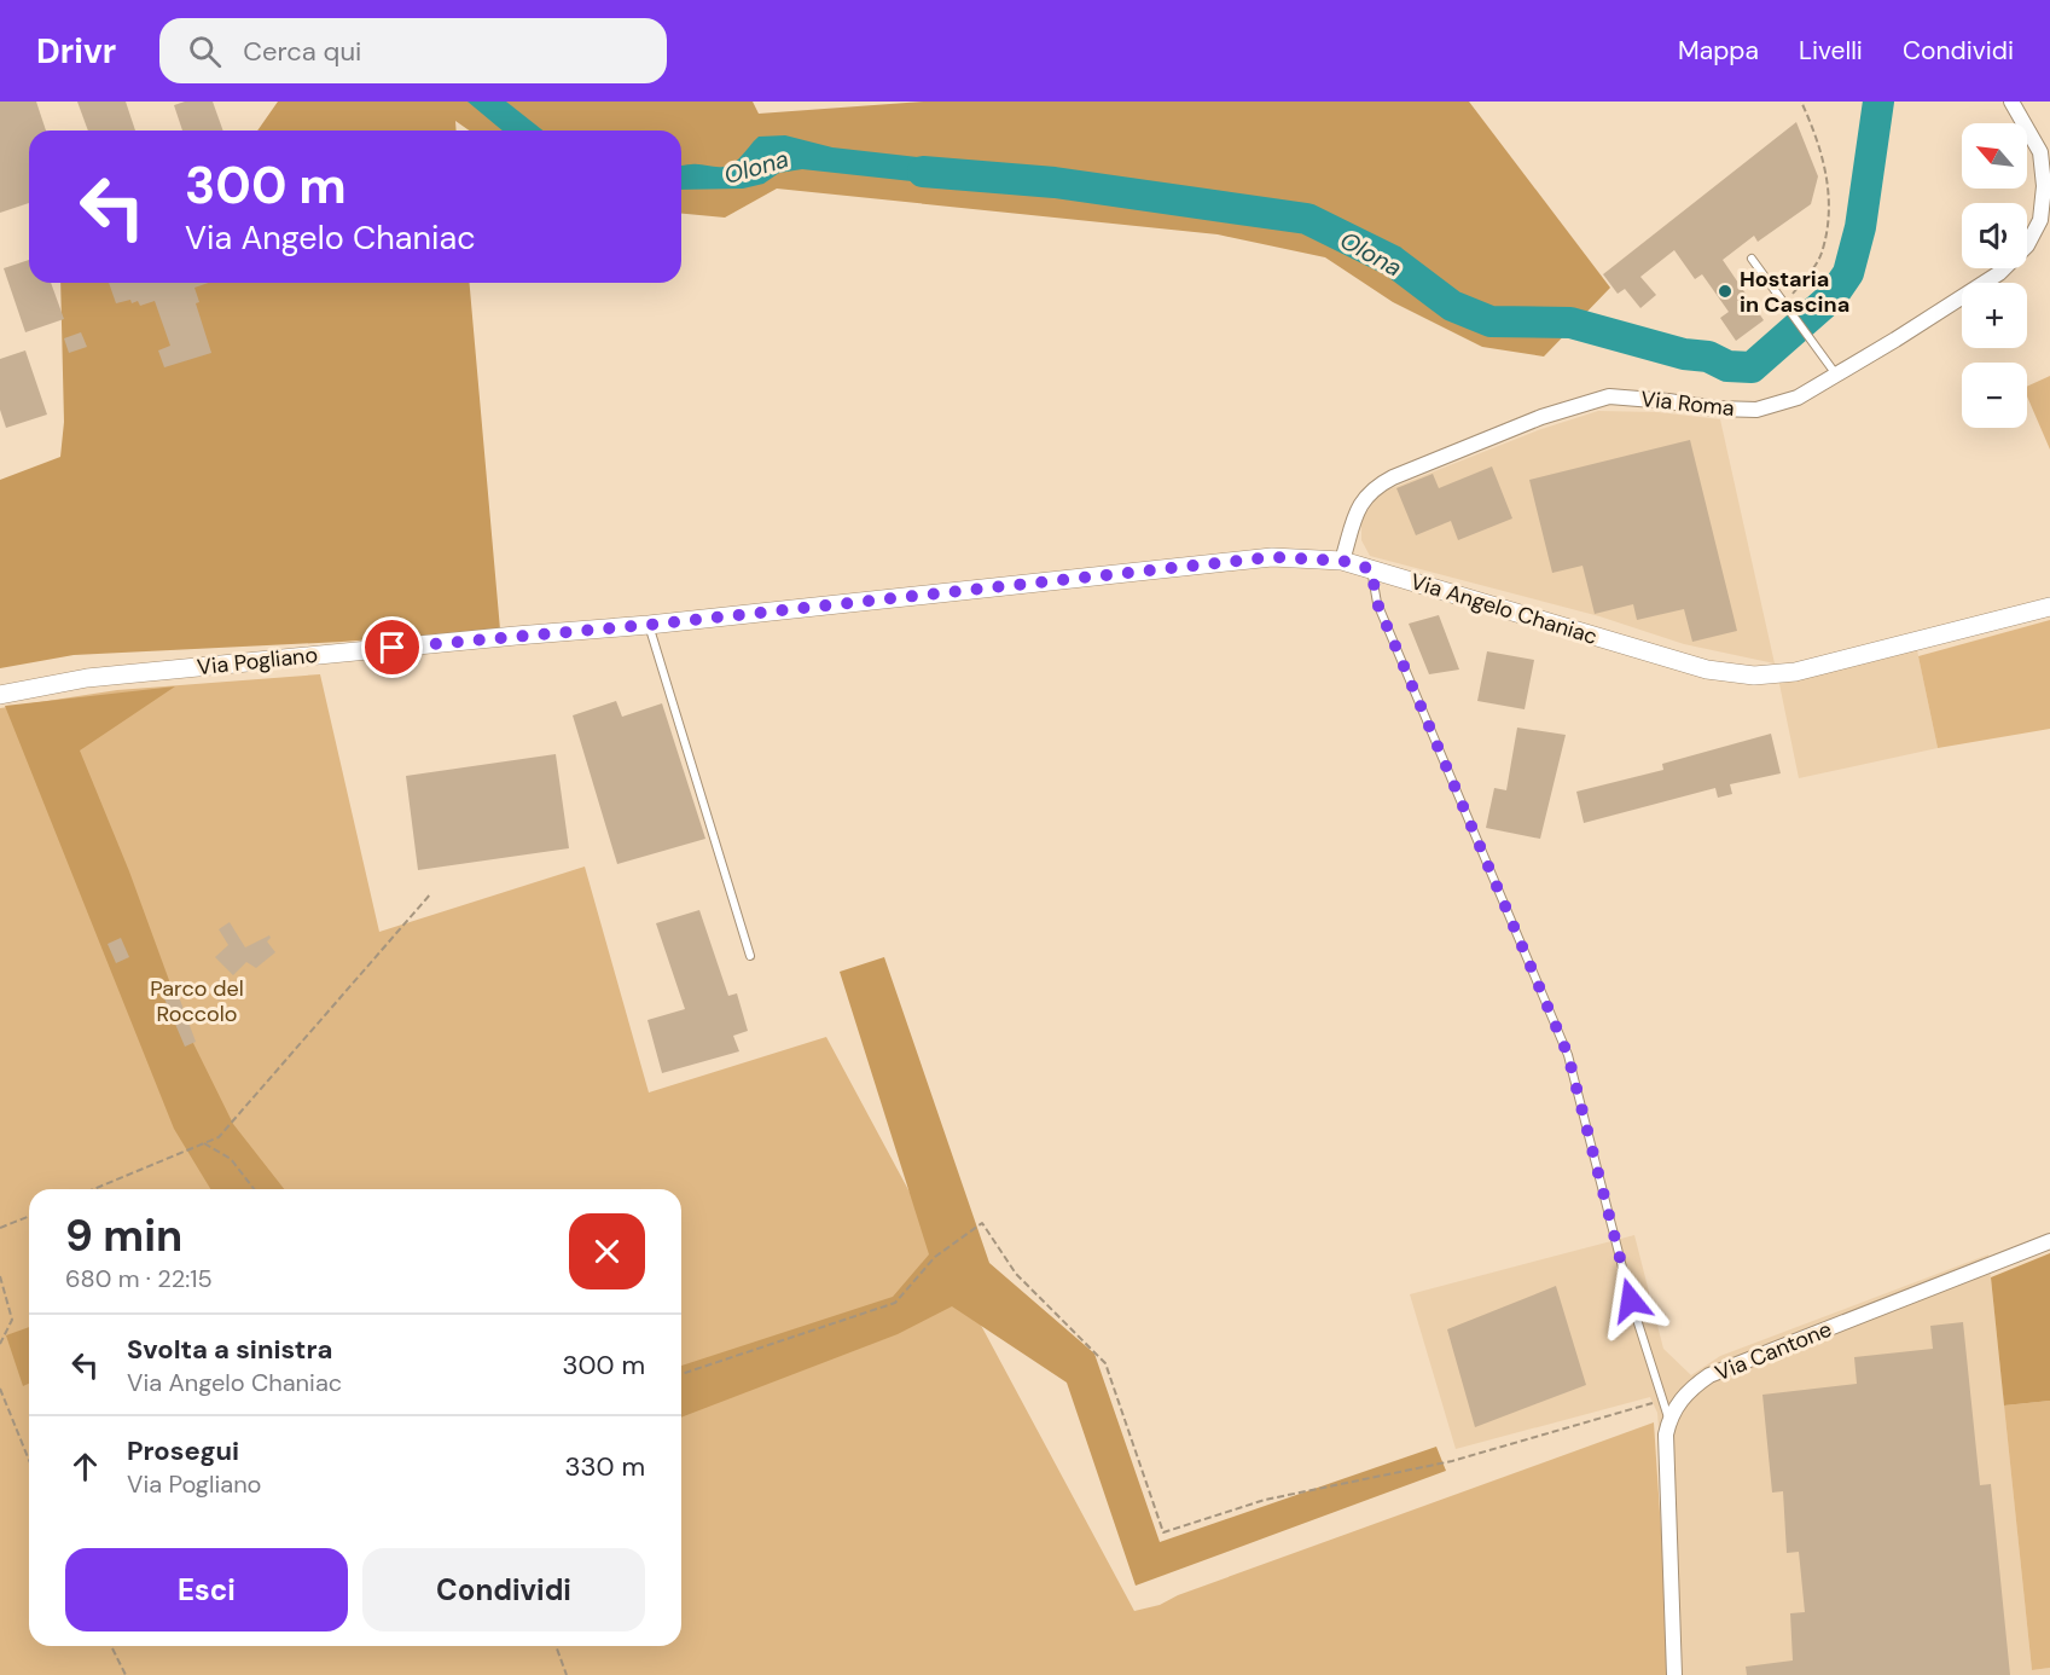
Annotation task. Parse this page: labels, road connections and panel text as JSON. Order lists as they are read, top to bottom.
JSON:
{
  "streets": {
    "street": [
      "Via Roma",
      "Via Angelo Chaniac",
      "Via Pogliano",
      "Via Cantone"
    ]
  },
  "crossings": [
    ["Via Roma", "Via Angelo Chaniac"],
    ["Via Angelo Chaniac", "Via Pogliano"]
  ],
  "water": ["Olona"],
  "parks": ["Parco del Roccolo"],
  "places": ["Hostaria in Cascina"],
  "north": "top left",
  "page": {
    "header": "Drivr",
    "search": "Cerca qui",
    "nav": ["Mappa", "Livelli", "Condividi"],
    "map_buttons": ["+", "−"],
    "turn": ["300 m", "Via Angelo Chaniac"],
    "heading": ["9 min", "680 m · 22:15"],
    "list": [
      {
        "name": "Svolta a sinistra",
        "note": "Via Angelo Chaniac",
        "value": "300 m"
      },
      {
        "name": "Prosegui",
        "note": "Via Pogliano",
        "value": "330 m"
      }
    ],
    "buttons": ["Esci", "Condividi"]
  }
}
